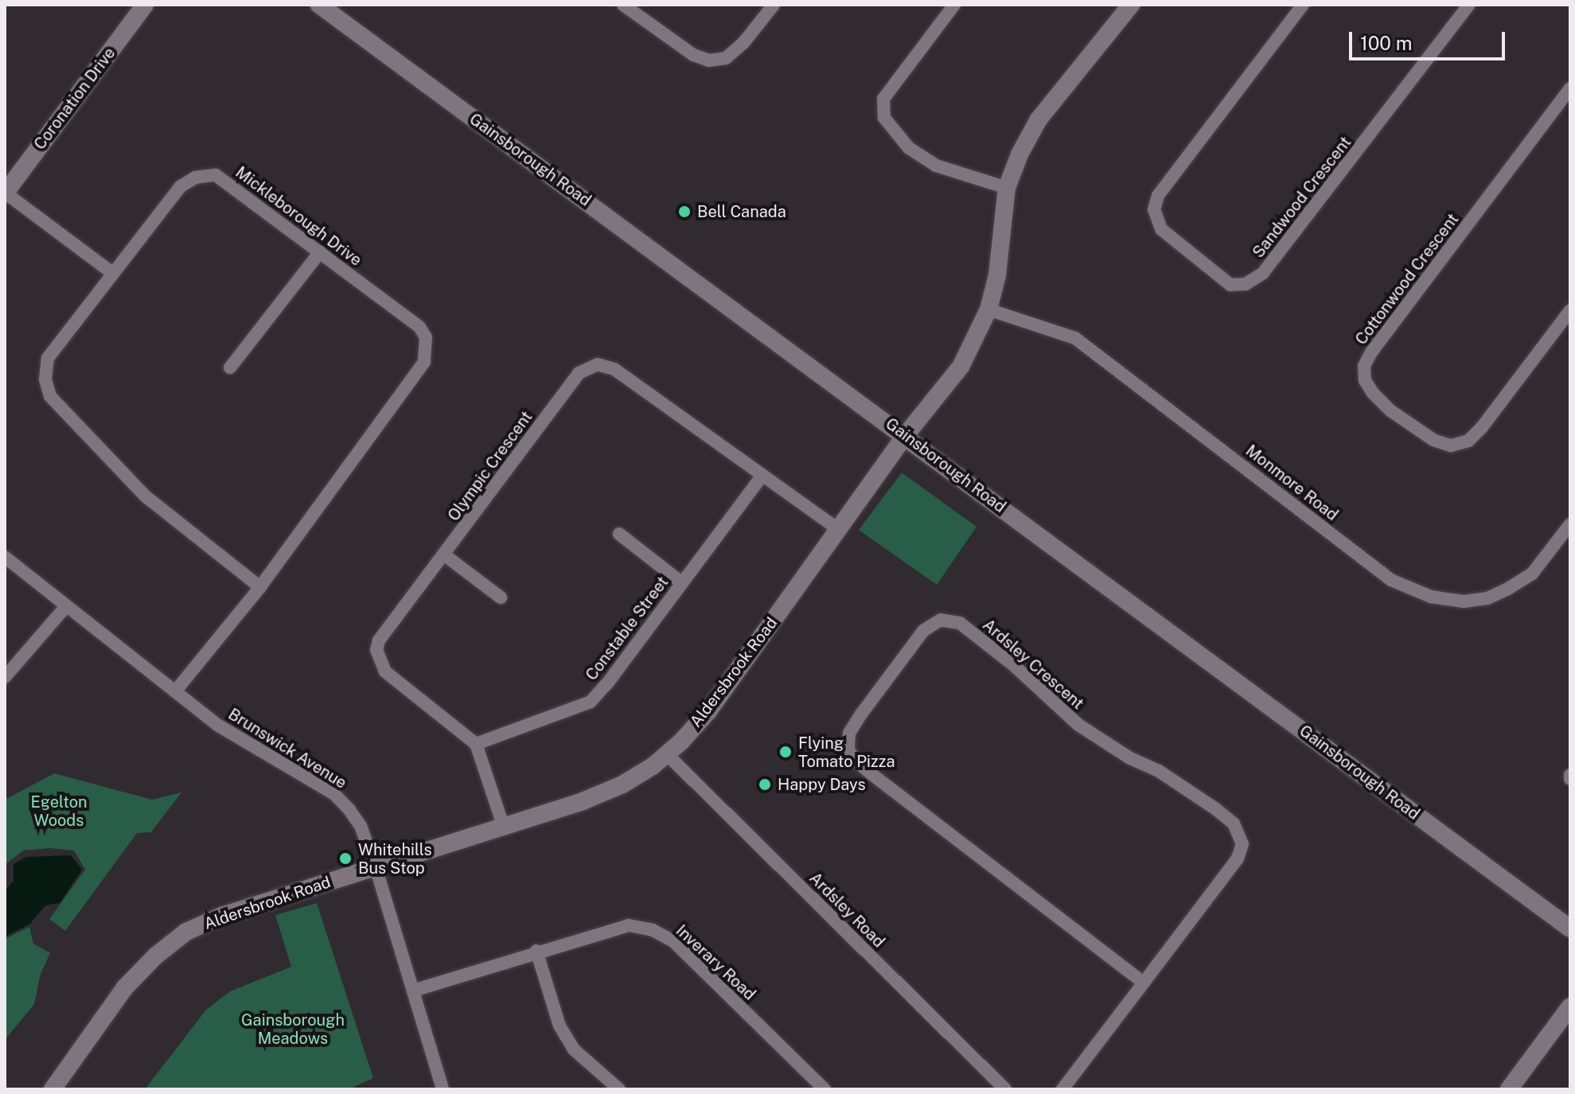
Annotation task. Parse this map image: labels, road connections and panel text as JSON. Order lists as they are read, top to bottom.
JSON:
{
  "streets": {
    "street": [
      "Coronation Drive",
      "Gainsborough Road",
      "Sandwood Crescent",
      "Mickleborough Drive",
      "Cottonwood Crescent",
      "Olympic Crescent",
      "Monmore Road",
      "Constable Street",
      "Ardsley Crescent",
      "Aldersbrook Road",
      "Brunswick Avenue",
      "Ardsley Road",
      "Inverary Road"
    ]
  },
  "crossings": [
    ["Gainsborough Road", "Aldersbrook Road"],
    ["Mickleborough Drive", "Brunswick Avenue"],
    ["Olympic Crescent", "Constable Street"],
    ["Olympic Crescent", "Aldersbrook Road"],
    ["Monmore Road", "Aldersbrook Road"],
    ["Aldersbrook Road", "Brunswick Avenue"],
    ["Aldersbrook Road", "Ardsley Road"],
    ["Brunswick Avenue", "Inverary Road"]
  ],
  "parks": ["Egelton Woods", "Gainsborough Meadows"],
  "places": [
    "Bell Canada",
    "Flying Tomato Pizza",
    "Happy Days",
    "Whitehills Bus Stop"
  ],
  "scale_bar": "100 m"
}
